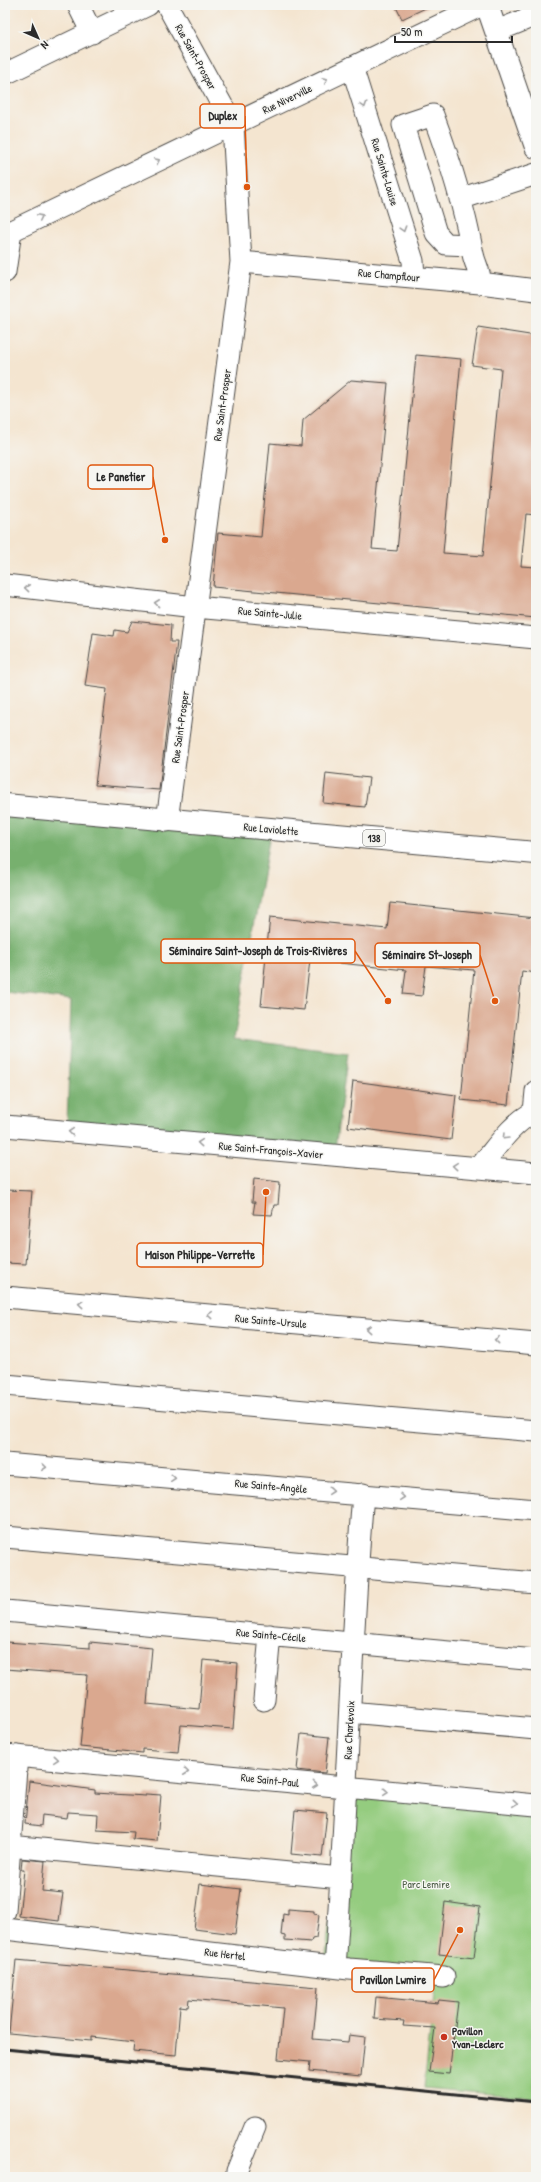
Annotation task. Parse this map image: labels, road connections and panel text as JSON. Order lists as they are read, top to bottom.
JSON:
{
  "streets": {
    "main road": ["Rue Laviolette", "138"],
    "street": [
      "Rue Saint-Prosper",
      "Rue Niverville",
      "Rue Sainte-Louise",
      "Rue Champflour",
      "Rue Sainte-Julie",
      "Rue Saint-François-Xavier",
      "Rue Sainte-Ursule",
      "Rue Sainte-Angèle",
      "Rue Sainte-Cécile",
      "Rue Charlevoix",
      "Rue Saint-Paul",
      "Rue Hertel"
    ]
  },
  "crossings": [
    ["Rue Saint-Prosper", "Rue Niverville"],
    ["Rue Saint-Prosper", "Rue Champflour"],
    ["Rue Saint-Prosper", "Rue Sainte-Julie"],
    ["Rue Saint-Prosper", "Rue Laviolette"],
    ["Rue Niverville", "Rue Sainte-Louise"],
    ["Rue Sainte-Louise", "Rue Champflour"],
    ["Rue Sainte-Angèle", "Rue Charlevoix"],
    ["Rue Sainte-Cécile", "Rue Charlevoix"],
    ["Rue Charlevoix", "Rue Saint-Paul"],
    ["Rue Charlevoix", "Rue Hertel"]
  ],
  "one_way": ["Rue Sainte-Julie", "Rue Saint-François-Xavier"],
  "parks": ["Parc Lemire"],
  "places": [
    "Duplex",
    "Le Panetier",
    "Séminaire Saint-Joseph de Trois‑Rivières",
    "Séminaire St-Joseph",
    "Maison Philippe-Verrette",
    "Pavillon Lwmire",
    "Pavillon Yvan-Leclerc"
  ],
  "scale_bar": "50 m",
  "north": "bottom right"
}
